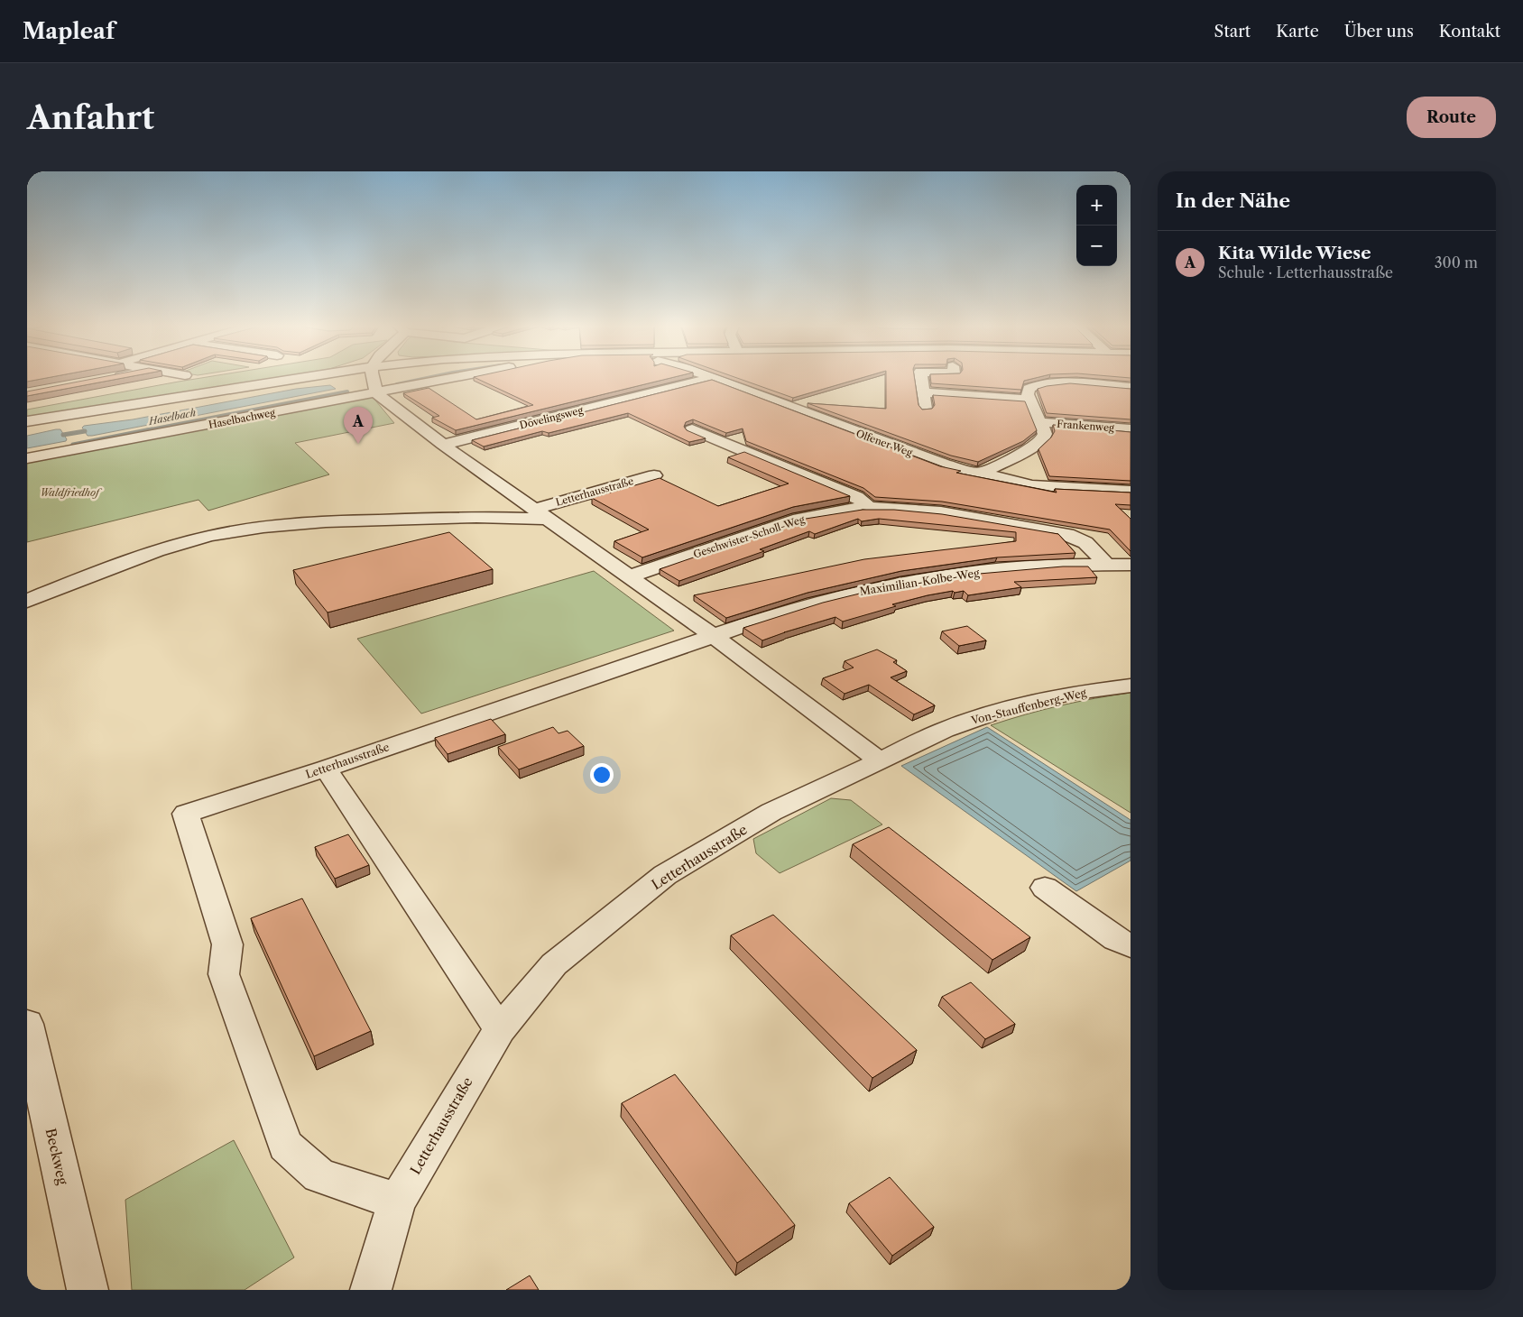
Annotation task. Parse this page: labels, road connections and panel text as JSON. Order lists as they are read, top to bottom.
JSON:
{
  "streets": {
    "street": [
      "Dövelingsweg",
      "Haselbachweg",
      "Frankenweg",
      "Olfener Weg",
      "Letterhausstraße",
      "Geschwister-Scholl-Weg",
      "Maximilian-Kolbe-Weg",
      "Von-Stauffenberg-Weg",
      "Beckweg"
    ]
  },
  "crossings": [
    ["Dövelingsweg", "Olfener Weg"],
    ["Dövelingsweg", "Letterhausstraße"],
    ["Haselbachweg", "Letterhausstraße"],
    ["Letterhausstraße", "Geschwister-Scholl-Weg"],
    ["Letterhausstraße", "Maximilian-Kolbe-Weg"],
    ["Letterhausstraße", "Von-Stauffenberg-Weg"],
    ["Geschwister-Scholl-Weg", "Maximilian-Kolbe-Weg"]
  ],
  "water": ["Haselbach"],
  "parks": ["Waldfriedhof"],
  "page": {
    "header": "Mapleaf",
    "nav": [
      "Start",
      "Karte",
      "Über uns",
      "Kontakt"
    ],
    "buttons": "Route",
    "title": "Anfahrt",
    "heading": "In der Nähe",
    "map_buttons": ["+", "−"],
    "list": [
      {
        "mark": "A",
        "name": "Kita Wilde Wiese",
        "note": "Schule · Letterhausstraße",
        "value": "300 m"
      }
    ],
    "pins": "A"
  }
}
